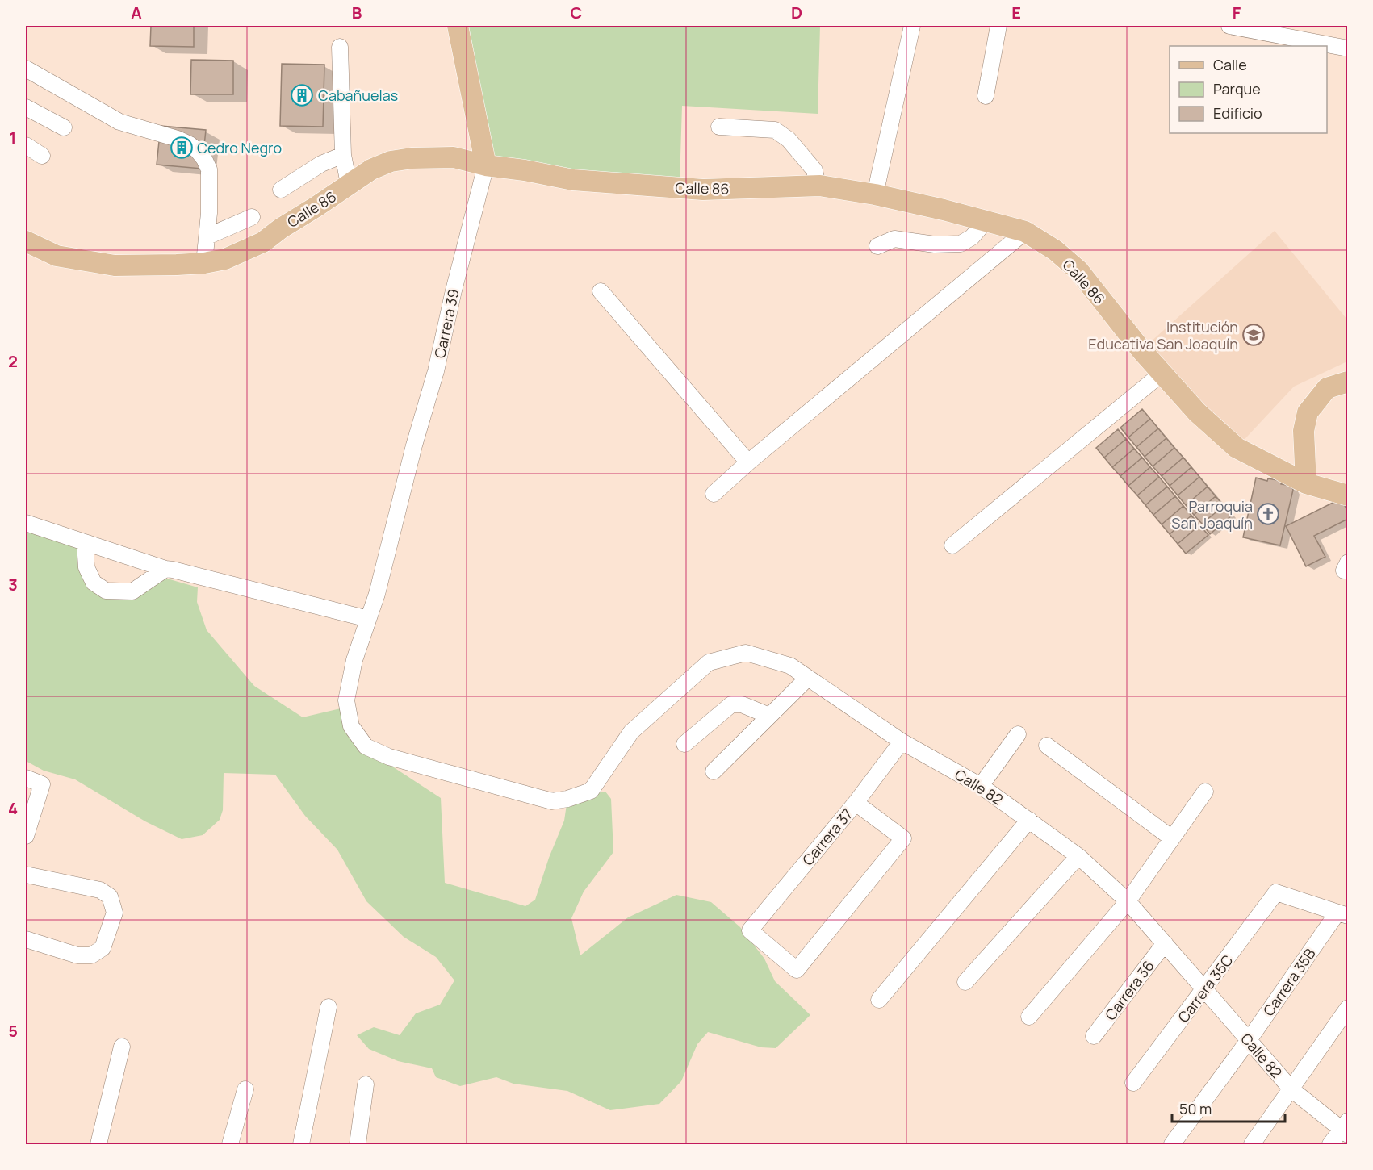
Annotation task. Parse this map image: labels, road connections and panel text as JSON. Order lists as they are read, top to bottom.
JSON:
{
  "streets": {
    "main road": ["Calle 86", "Carrera 39"],
    "street": [
      "Calle 82",
      "Carrera 37",
      "Carrera 35B",
      "Carrera 35C",
      "Carrera 36"
    ]
  },
  "crossings": [
    ["Calle 86", "Carrera 39"],
    ["Carrera 39", "Calle 82"],
    ["Calle 82", "Carrera 37"],
    ["Calle 82", "Carrera 35B"],
    ["Calle 82", "Carrera 35C"],
    ["Calle 82", "Carrera 36"],
    ["Carrera 35B", "Carrera 35C"]
  ],
  "places": {
    "building": ["Cabañuelas", "Cedro Negro"],
    "school or university": ["Institución Educativa San Joaquín"],
    "church": ["Parroquia San Joaquín"]
  },
  "legend": ["Calle", "Parque", "Edificio"],
  "scale_bar": "50 m",
  "grid": {
    "columns": [
      "A",
      "B",
      "C",
      "D",
      "E",
      "F"
    ],
    "rows": [
      "1",
      "2",
      "3",
      "4",
      "5"
    ]
  }
}
